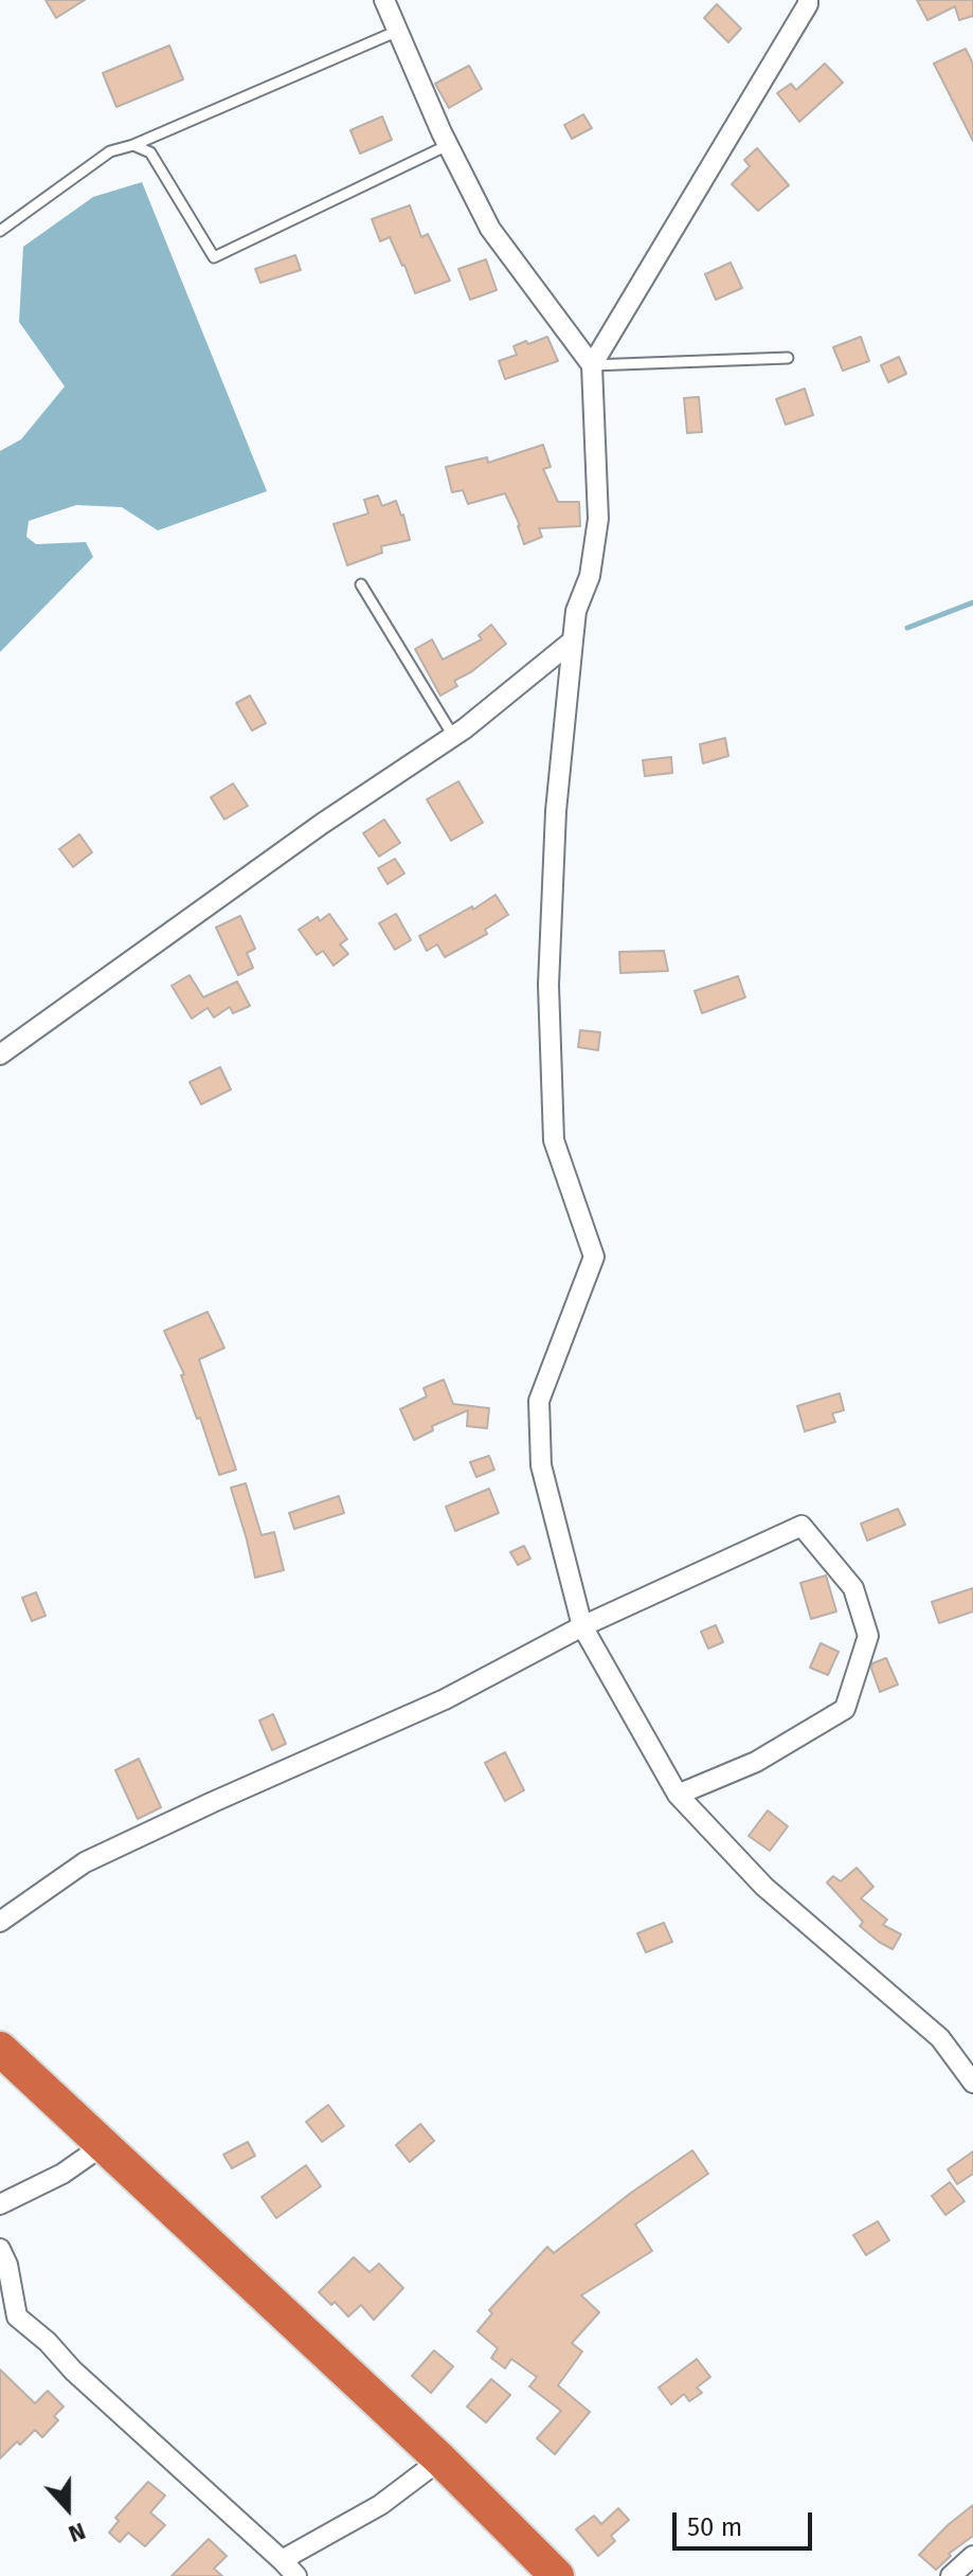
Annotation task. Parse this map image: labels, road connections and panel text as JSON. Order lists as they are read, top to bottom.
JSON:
{
  "scale_bar": "50 m",
  "north": "bottom"
}
